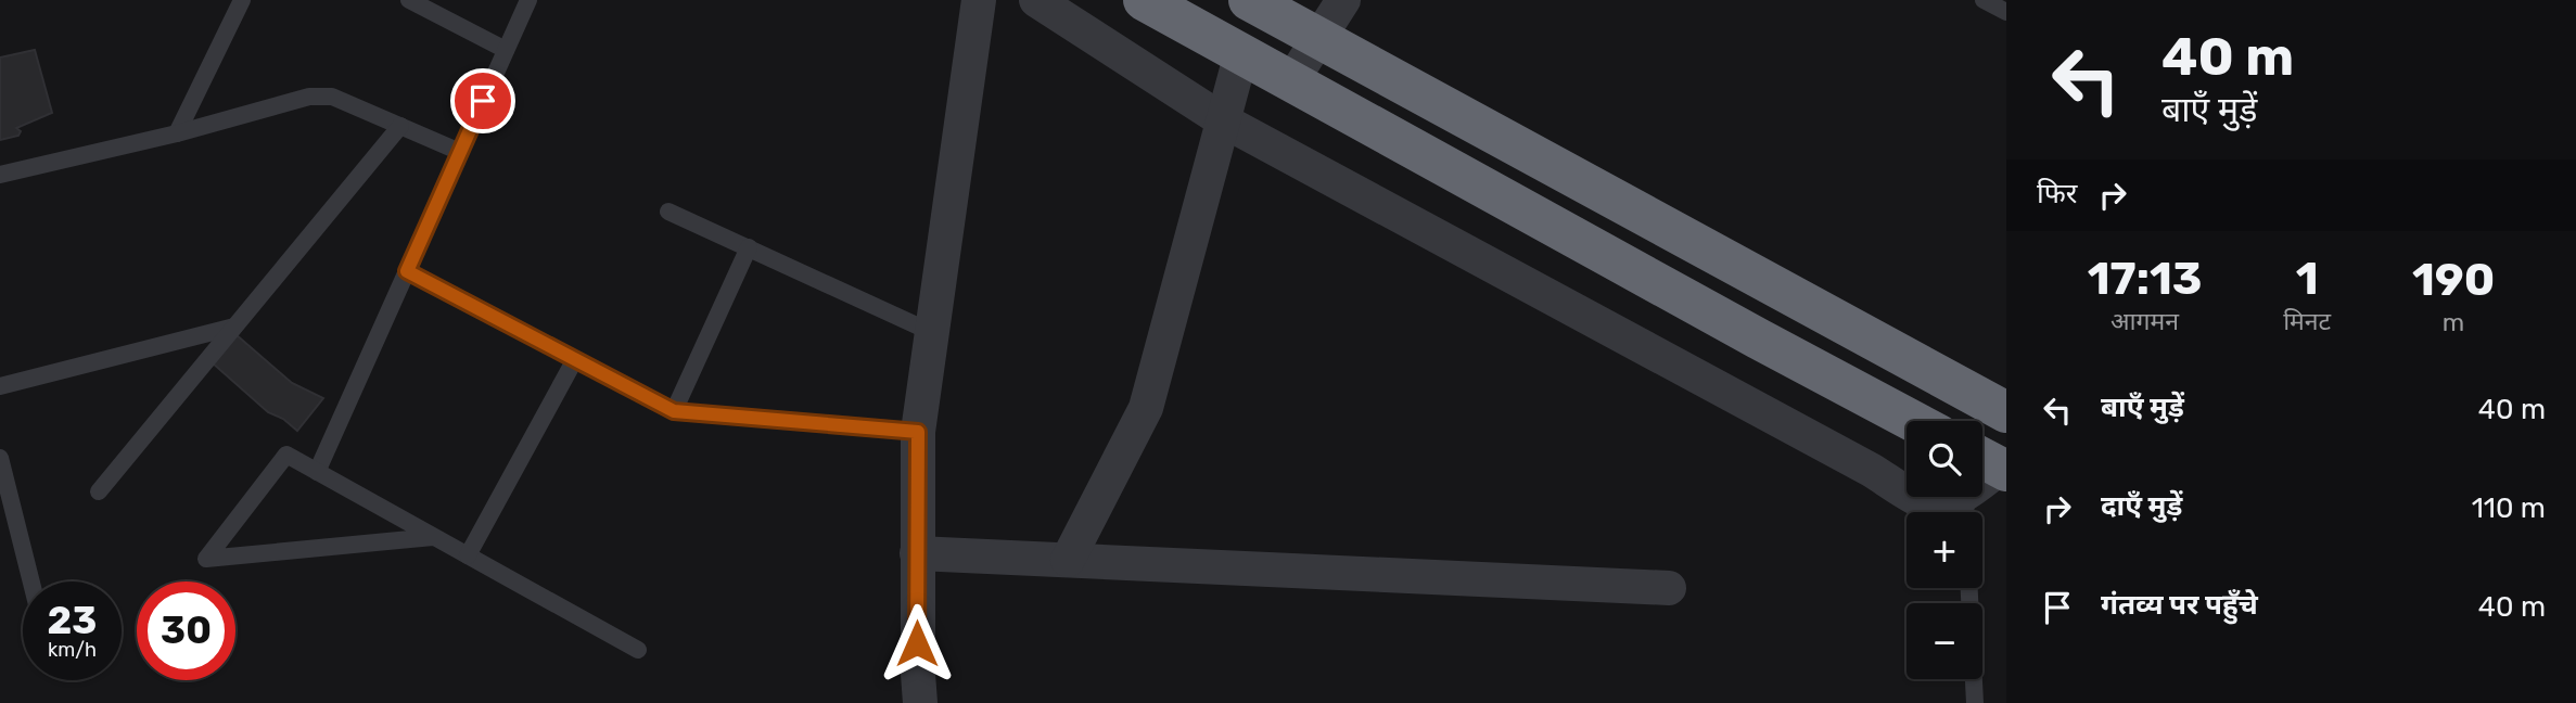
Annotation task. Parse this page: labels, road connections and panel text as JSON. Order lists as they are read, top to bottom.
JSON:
{
  "page": {
    "turn": ["40 m", "बाएँ मुड़ें"],
    "then": "फिर",
    "eta": [
      "17:13",
      "आगमन",
      "1",
      "मिनट",
      "190",
      "m"
    ],
    "list": [
      {
        "name": "बाएँ मुड़ें",
        "value": "40 m"
      },
      {
        "name": "दाएँ मुड़ें",
        "value": "110 m"
      },
      {
        "name": "गंतव्य पर पहुँचे",
        "value": "40 m"
      }
    ],
    "map_buttons": ["+", "−"],
    "speed": "23 km/h",
    "limit": "30"
  }
}
